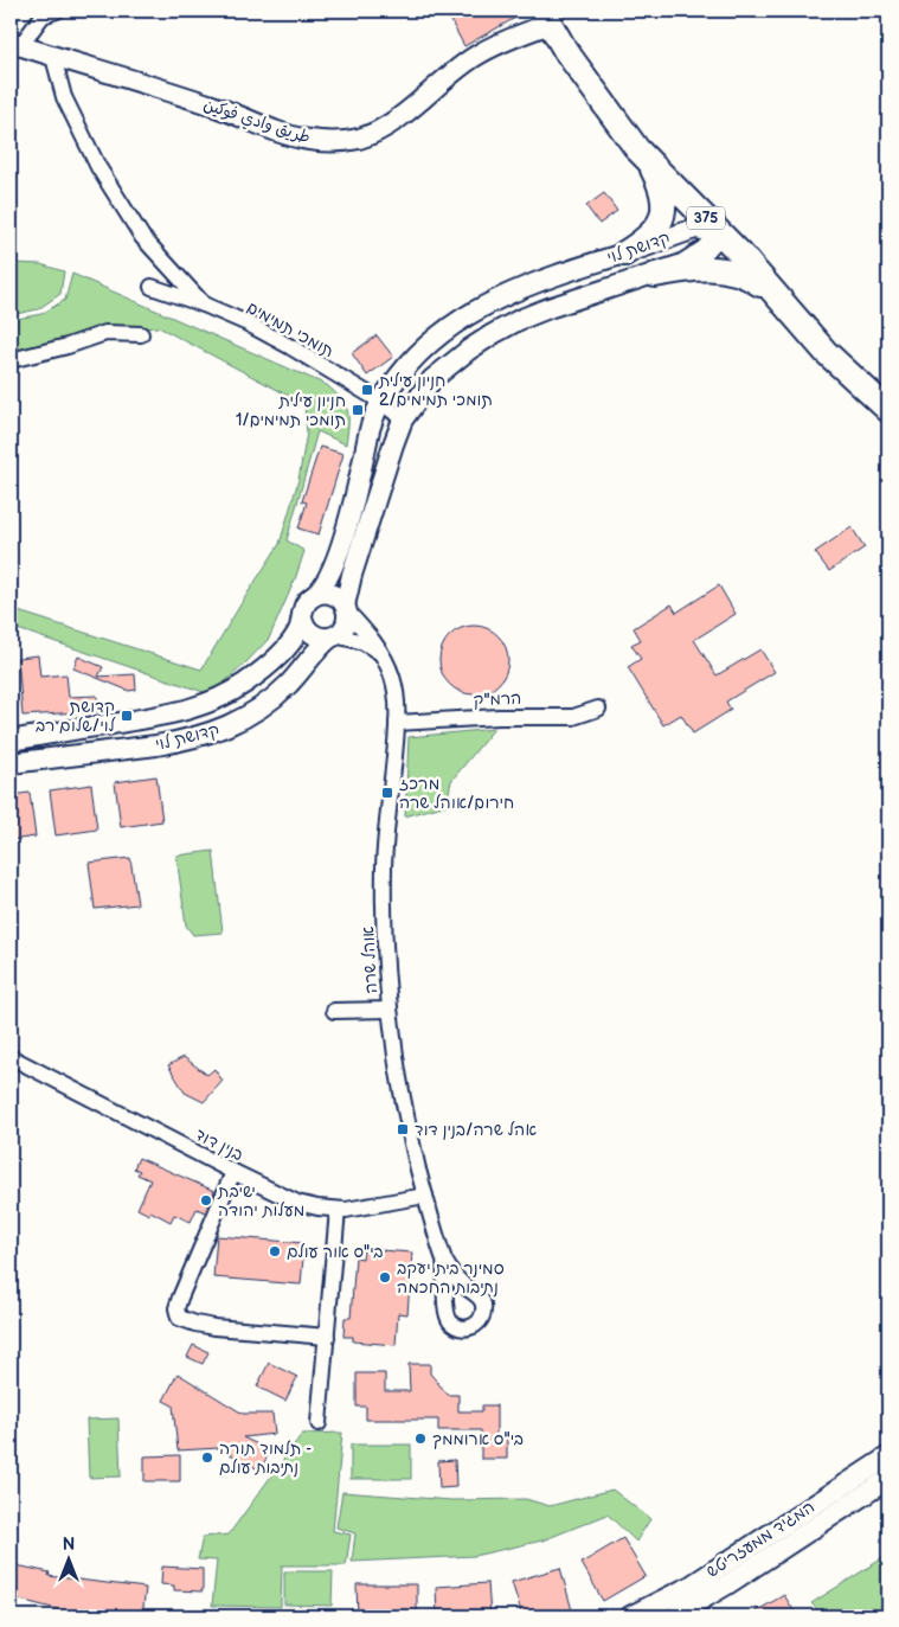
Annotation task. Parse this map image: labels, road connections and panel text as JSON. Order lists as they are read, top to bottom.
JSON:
{
  "streets": {
    "main road": ["375"],
    "street": [
      "طريق وادي فوکين",
      "קדושת לוי",
      "תומכי תמימים",
      "הרמ\"ק",
      "אוהל שרה",
      "בנין דוד",
      "המגיד ממעזריטש"
    ]
  },
  "crossings": [
    ["طريق وادي فوکين", "375"],
    ["375", "קדושת לוי"],
    ["קדושת לוי", "תומכי תמימים"],
    ["קדושת לוי", "אוהל שרה"],
    ["הרמ\"ק", "אוהל שרה"],
    ["אוהל שרה", "בנין דוד"]
  ],
  "places": {
    "transit": [
      "חניון עילית 2/תומכי תמימים",
      "חניון עילית 1/תומכי תמימים",
      "קדושת לוי/שלום רב",
      "מרכז חירום/אוהל שרה",
      "אהל שרה/בנין דוד"
    ],
    "other": [
      "ישיבת מעלות יהודה",
      "בי\"ס אור עולם",
      "סמינר בית יעקב נתיבות החכמה",
      "בי\"ס ארוממך",
      "תלמוד תורה - נתיבות עולם"
    ]
  },
  "north": "top"
}
